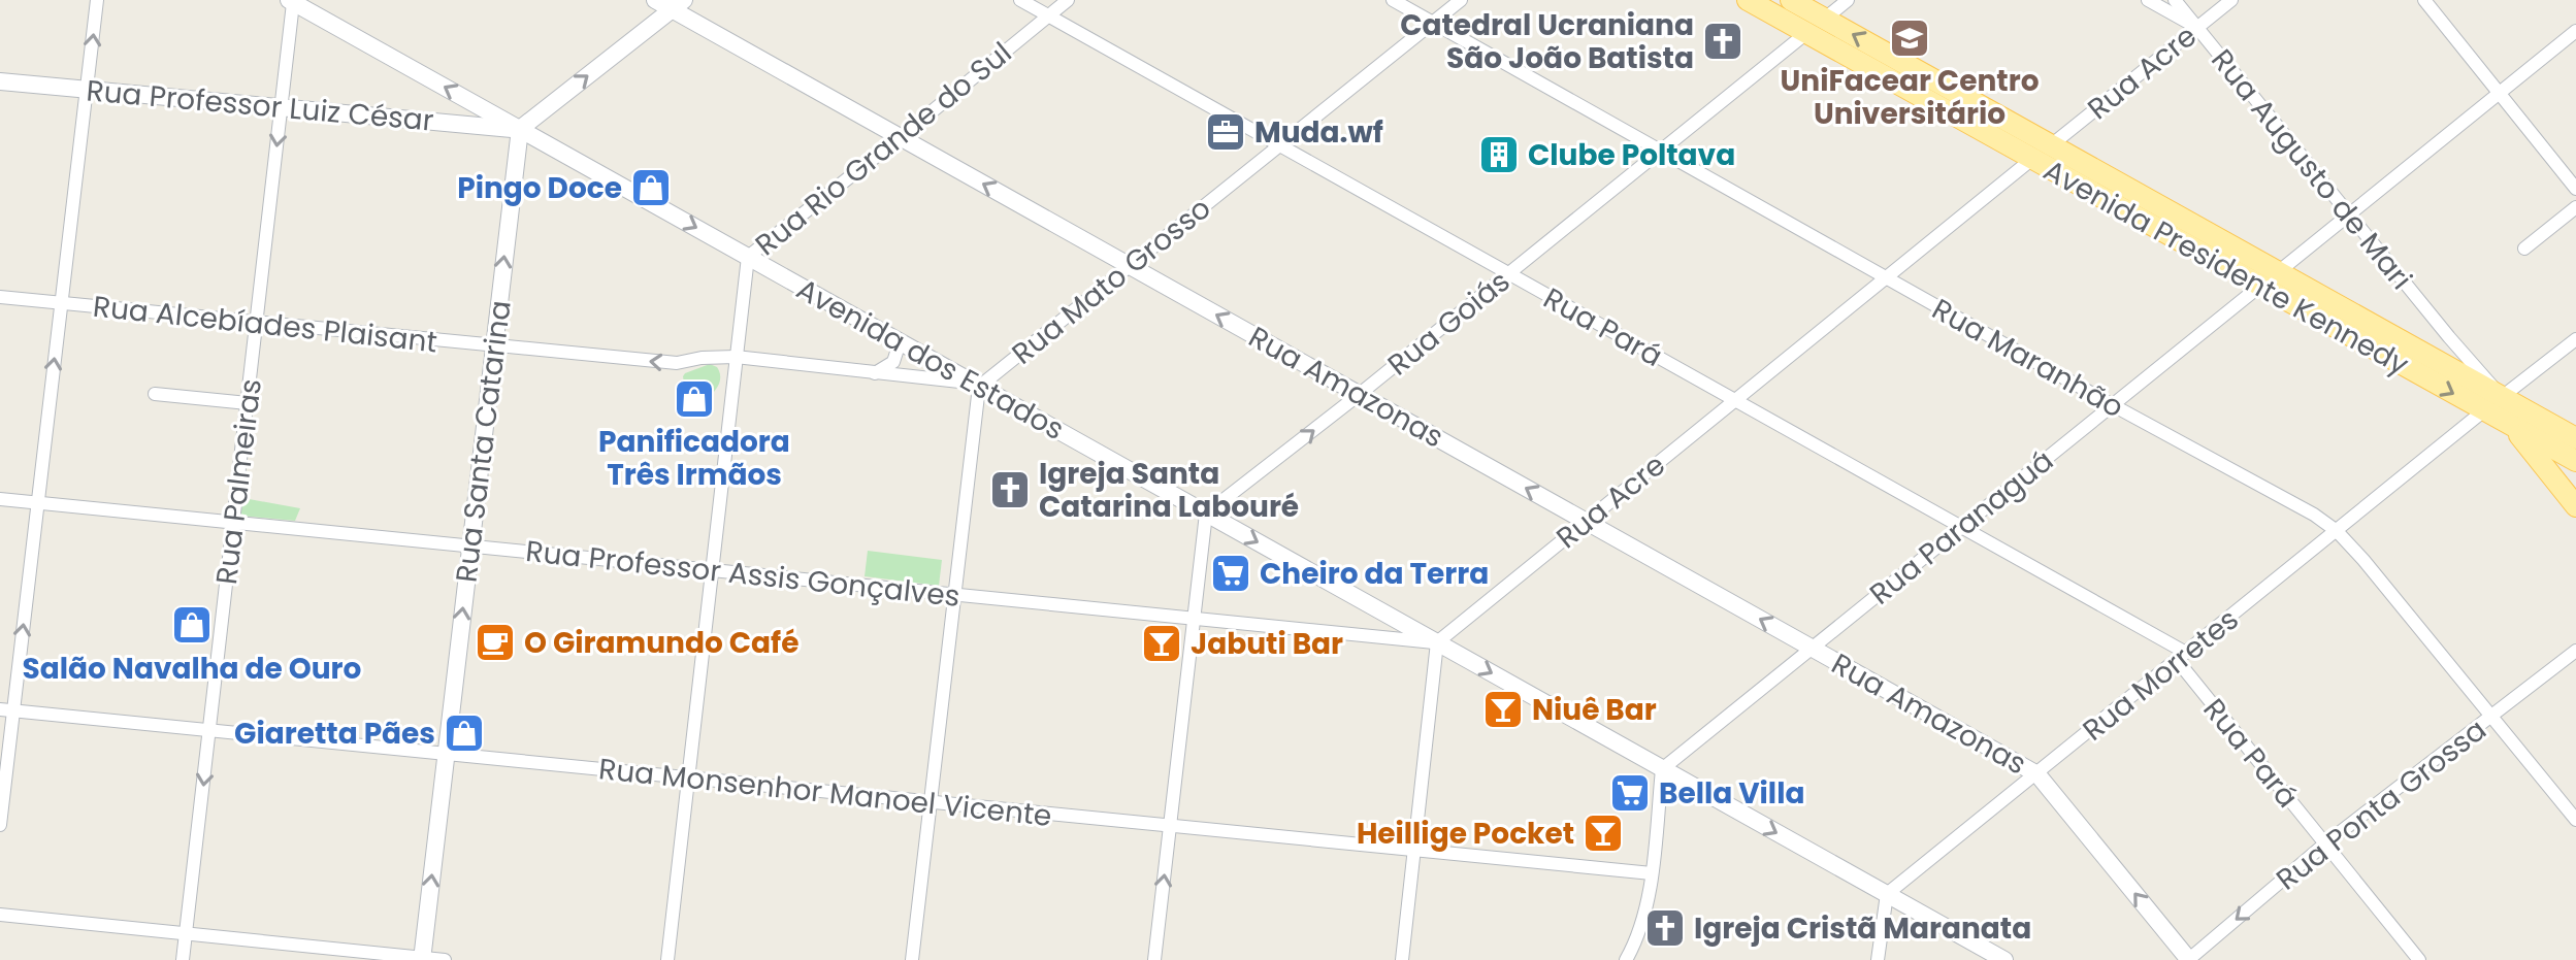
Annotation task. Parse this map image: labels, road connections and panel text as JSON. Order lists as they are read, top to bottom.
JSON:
{
  "streets": {
    "main road": ["Avenida Presidente Kennedy"],
    "street": [
      "Rua Acre",
      "Rua Professor Luiz César",
      "Rua Rio Grande do Sul",
      "Rua Augusto de Mari",
      "Rua Mato Grosso",
      "Rua Goiás",
      "Rua Alcebíades Plaisant",
      "Rua Pará",
      "Rua Maranhão",
      "Avenida dos Estados",
      "Rua Amazonas",
      "Rua Santa Catarina",
      "Rua Palmeiras",
      "Rua Paranaguá",
      "Rua Professor Assis Gonçalves",
      "Rua Morretes",
      "Rua Monsenhor Manoel Vicente",
      "Rua Ponta Grossa"
    ]
  },
  "crossings": [
    ["Rua Acre", "Rua Augusto de Mari"],
    ["Rua Acre", "Avenida Presidente Kennedy"],
    ["Rua Acre", "Rua Pará"],
    ["Rua Acre", "Rua Maranhão"],
    ["Rua Acre", "Avenida dos Estados"],
    ["Rua Acre", "Rua Amazonas"],
    ["Rua Acre", "Rua Professor Assis Gonçalves"],
    ["Rua Professor Luiz César", "Avenida dos Estados"],
    ["Rua Professor Luiz César", "Rua Santa Catarina"],
    ["Rua Professor Luiz César", "Rua Palmeiras"],
    ["Rua Rio Grande do Sul", "Rua Alcebíades Plaisant"],
    ["Rua Rio Grande do Sul", "Rua Pará"],
    ["Rua Rio Grande do Sul", "Avenida dos Estados"],
    ["Rua Rio Grande do Sul", "Rua Amazonas"],
    ["Rua Rio Grande do Sul", "Rua Professor Assis Gonçalves"],
    ["Rua Rio Grande do Sul", "Rua Monsenhor Manoel Vicente"],
    ["Rua Augusto de Mari", "Avenida Presidente Kennedy"],
    ["Avenida Presidente Kennedy", "Rua Goiás"],
    ["Avenida Presidente Kennedy", "Rua Paranaguá"],
    ["Avenida Presidente Kennedy", "Rua Morretes"],
    ["Rua Mato Grosso", "Rua Alcebíades Plaisant"],
    ["Rua Mato Grosso", "Rua Pará"],
    ["Rua Mato Grosso", "Rua Maranhão"],
    ["Rua Mato Grosso", "Avenida dos Estados"],
    ["Rua Mato Grosso", "Rua Amazonas"],
    ["Rua Goiás", "Rua Pará"],
    ["Rua Goiás", "Rua Maranhão"],
    ["Rua Goiás", "Avenida dos Estados"],
    ["Rua Goiás", "Rua Amazonas"],
    ["Rua Alcebíades Plaisant", "Avenida dos Estados"],
    ["Rua Alcebíades Plaisant", "Rua Santa Catarina"],
    ["Rua Alcebíades Plaisant", "Rua Palmeiras"],
    ["Rua Pará", "Rua Paranaguá"],
    ["Rua Pará", "Rua Morretes"],
    ["Rua Pará", "Rua Ponta Grossa"],
    ["Rua Maranhão", "Rua Paranaguá"],
    ["Rua Maranhão", "Rua Morretes"],
    ["Rua Maranhão", "Rua Ponta Grossa"],
    ["Avenida dos Estados", "Rua Santa Catarina"],
    ["Avenida dos Estados", "Rua Palmeiras"],
    ["Avenida dos Estados", "Rua Paranaguá"],
    ["Avenida dos Estados", "Rua Professor Assis Gonçalves"],
    ["Avenida dos Estados", "Rua Morretes"],
    ["Rua Amazonas", "Rua Paranaguá"],
    ["Rua Amazonas", "Rua Morretes"],
    ["Rua Santa Catarina", "Rua Professor Assis Gonçalves"],
    ["Rua Santa Catarina", "Rua Monsenhor Manoel Vicente"],
    ["Rua Palmeiras", "Rua Professor Assis Gonçalves"],
    ["Rua Palmeiras", "Rua Monsenhor Manoel Vicente"]
  ],
  "one_way": [
    "Rua Amazonas",
    "Rua Santa Catarina",
    "Rua Palmeiras",
    "Rua Ponta Grossa"
  ],
  "places": {
    "school or university": ["UniFacear Centro Universitário"],
    "church": ["Catedral Ucraniana São João Batista", "Igreja Santa Catarina Labouré", "Igreja Cristã Maranata"],
    "office": ["Muda.wf"],
    "building": ["Clube Poltava"],
    "shop": [
      "Pingo Doce",
      "Panificadora Três Irmãos",
      "Salão Navalha de Ouro",
      "Giaretta Pães"
    ],
    "supermarket": ["Cheiro da Terra", "Bella Villa"],
    "cafe": ["O Giramundo Café"],
    "bar": ["Jabuti Bar", "Niuê Bar", "Heillige Pocket"]
  }
}
